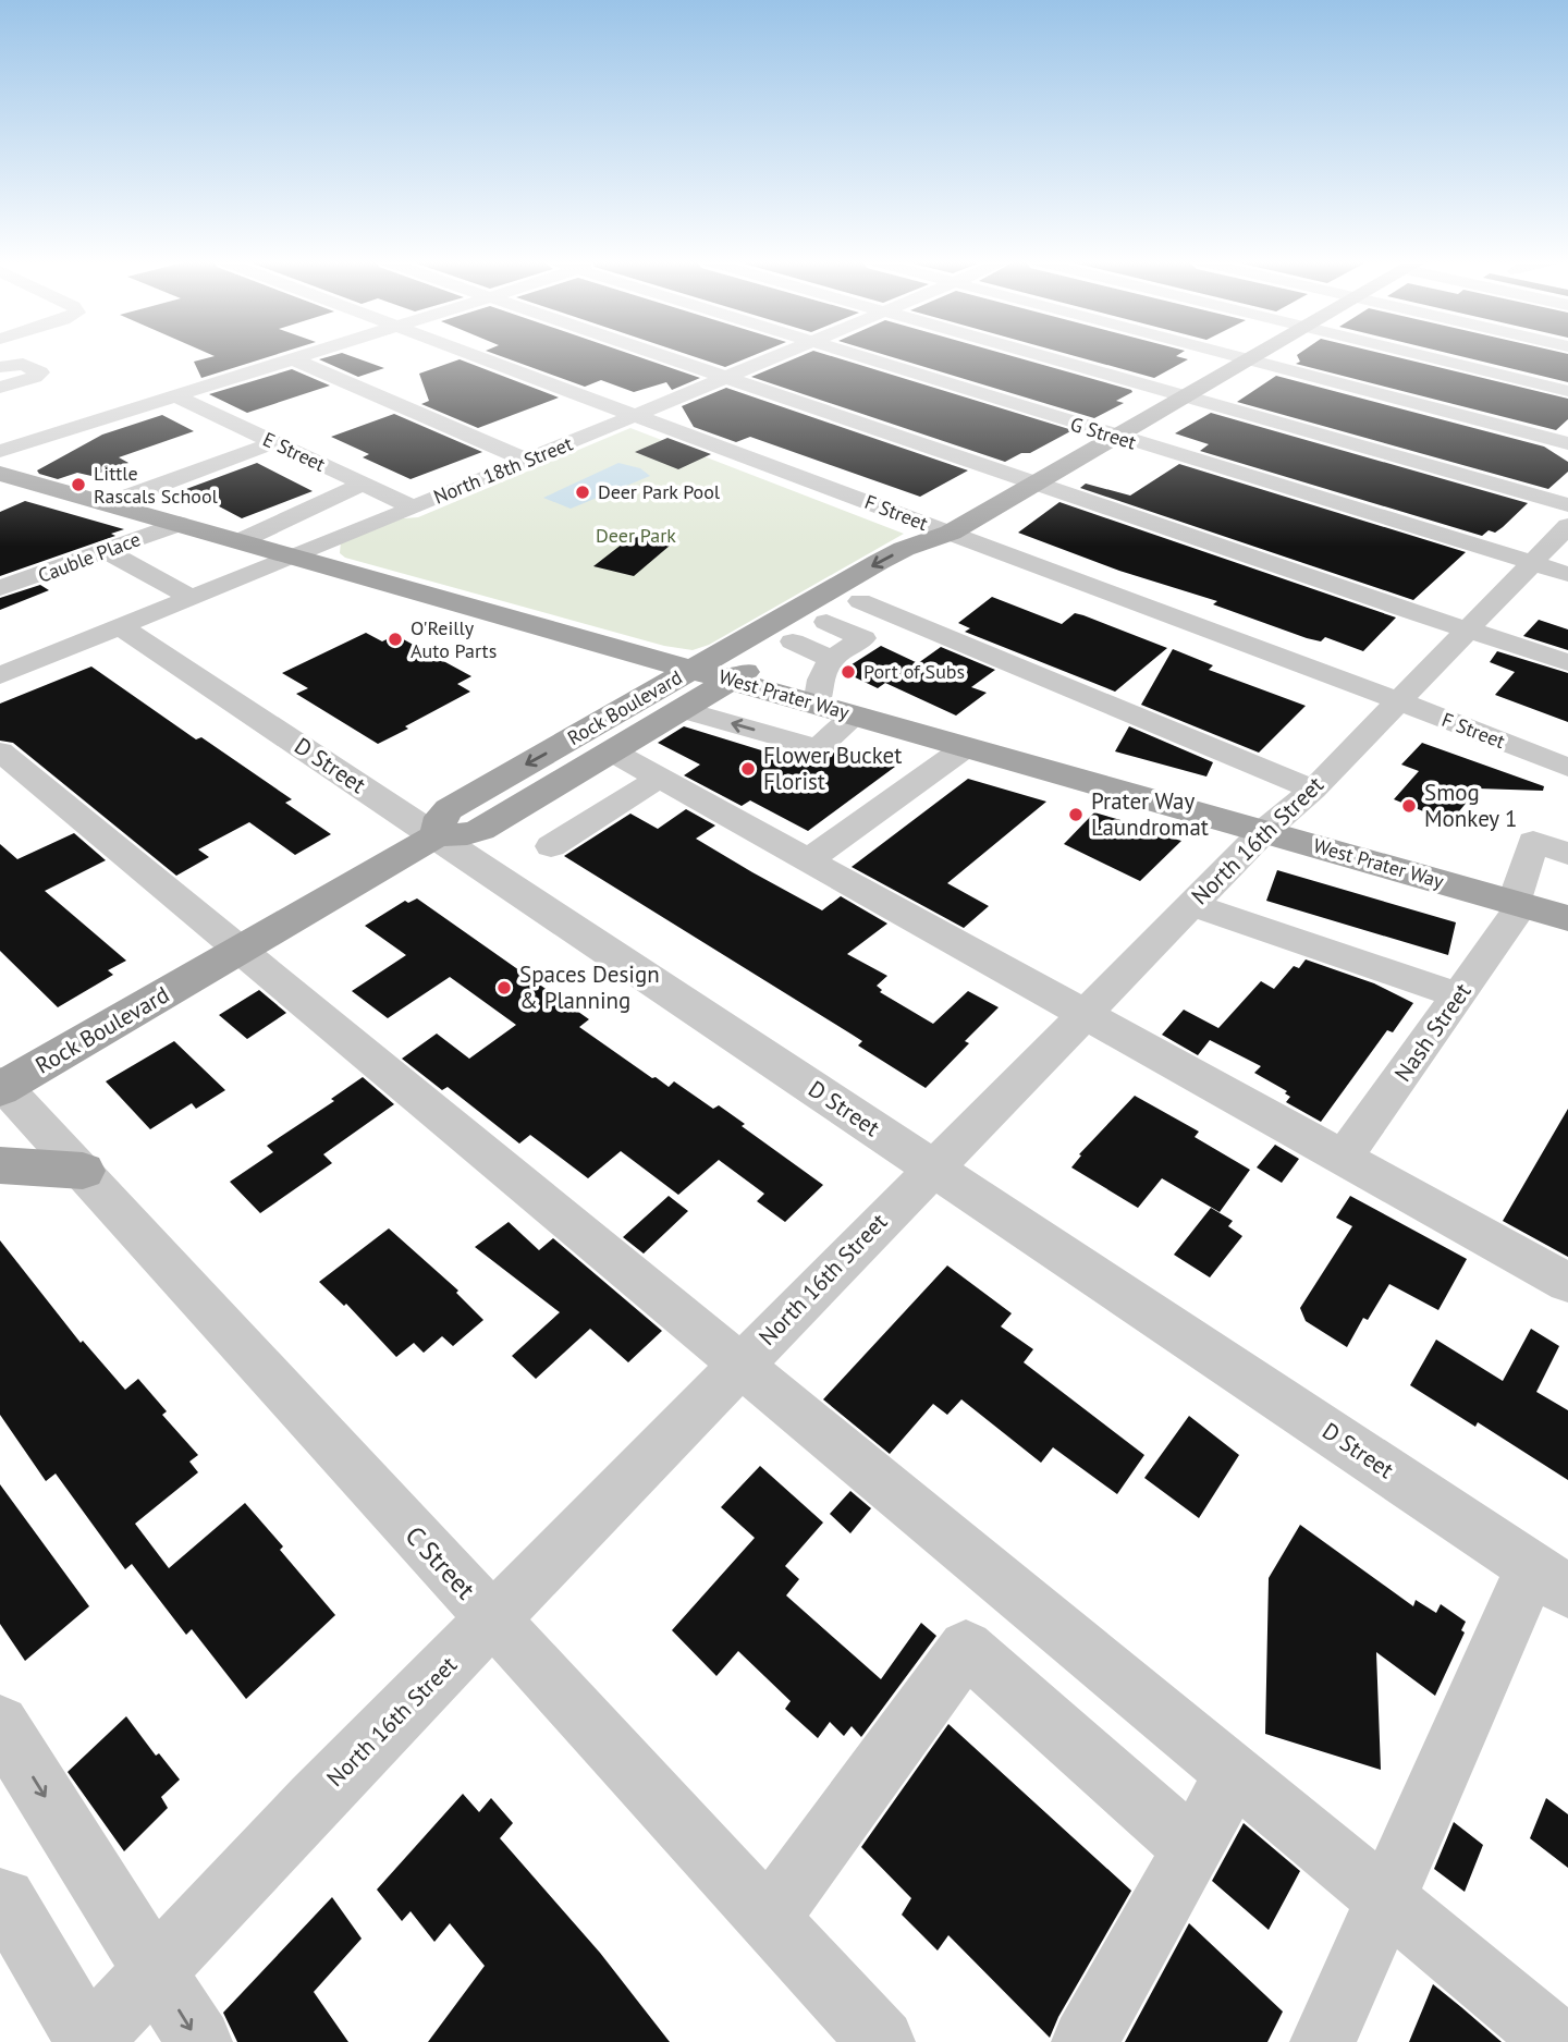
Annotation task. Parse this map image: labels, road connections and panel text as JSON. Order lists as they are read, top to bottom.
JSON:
{
  "streets": {
    "main road": ["West Prater Way", "Rock Boulevard"],
    "street": [
      "G Street",
      "E Street",
      "North 18th Street",
      "F Street",
      "Cauble Place",
      "D Street",
      "North 16th Street",
      "Nash Street",
      "C Street"
    ]
  },
  "crossings": [
    ["G Street", "Rock Boulevard"],
    ["G Street", "North 16th Street"],
    ["E Street", "North 18th Street"],
    ["North 18th Street", "F Street"],
    ["North 18th Street", "West Prater Way"],
    ["North 18th Street", "D Street"],
    ["F Street", "Rock Boulevard"],
    ["F Street", "North 16th Street"],
    ["Cauble Place", "West Prater Way"],
    ["West Prater Way", "Rock Boulevard"],
    ["West Prater Way", "North 16th Street"],
    ["West Prater Way", "Nash Street"],
    ["Rock Boulevard", "D Street"],
    ["Rock Boulevard", "C Street"],
    ["D Street", "North 16th Street"],
    ["North 16th Street", "C Street"]
  ],
  "parks": ["Deer Park"],
  "places": [
    "Little Rascals School",
    "Deer Park Pool",
    "O'Reilly Auto Parts",
    "Port of Subs",
    "Flower Bucket Florist",
    "Smog Monkey 1",
    "Prater Way Laundromat",
    "Spaces Design & Planning"
  ]
}
